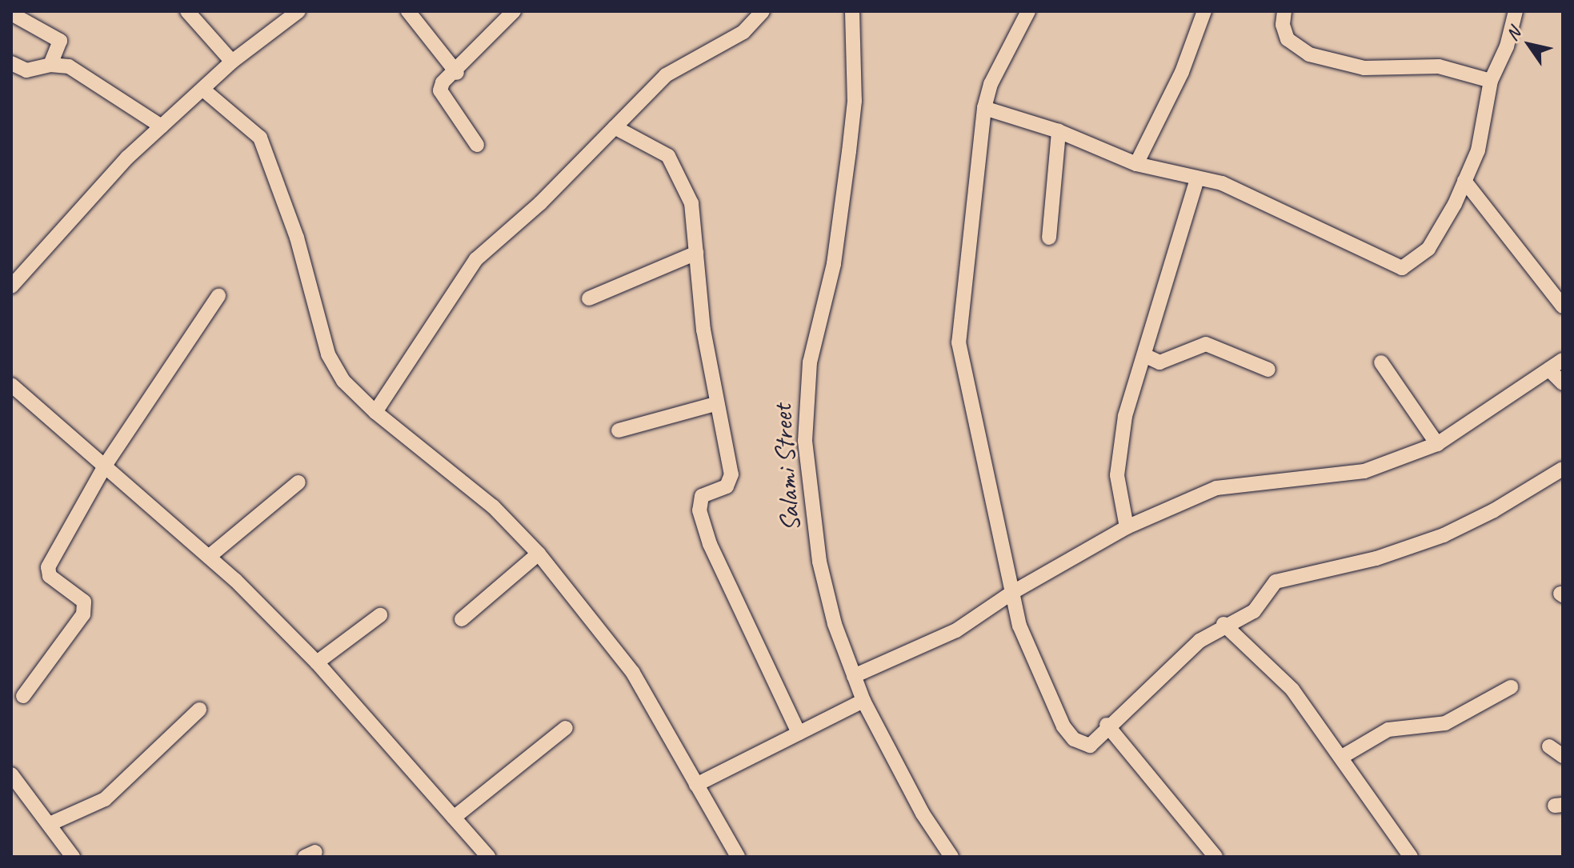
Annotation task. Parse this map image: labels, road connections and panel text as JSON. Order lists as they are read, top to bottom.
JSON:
{
  "streets": {
    "street": ["Salami Street"]
  },
  "north": "top left"
}
